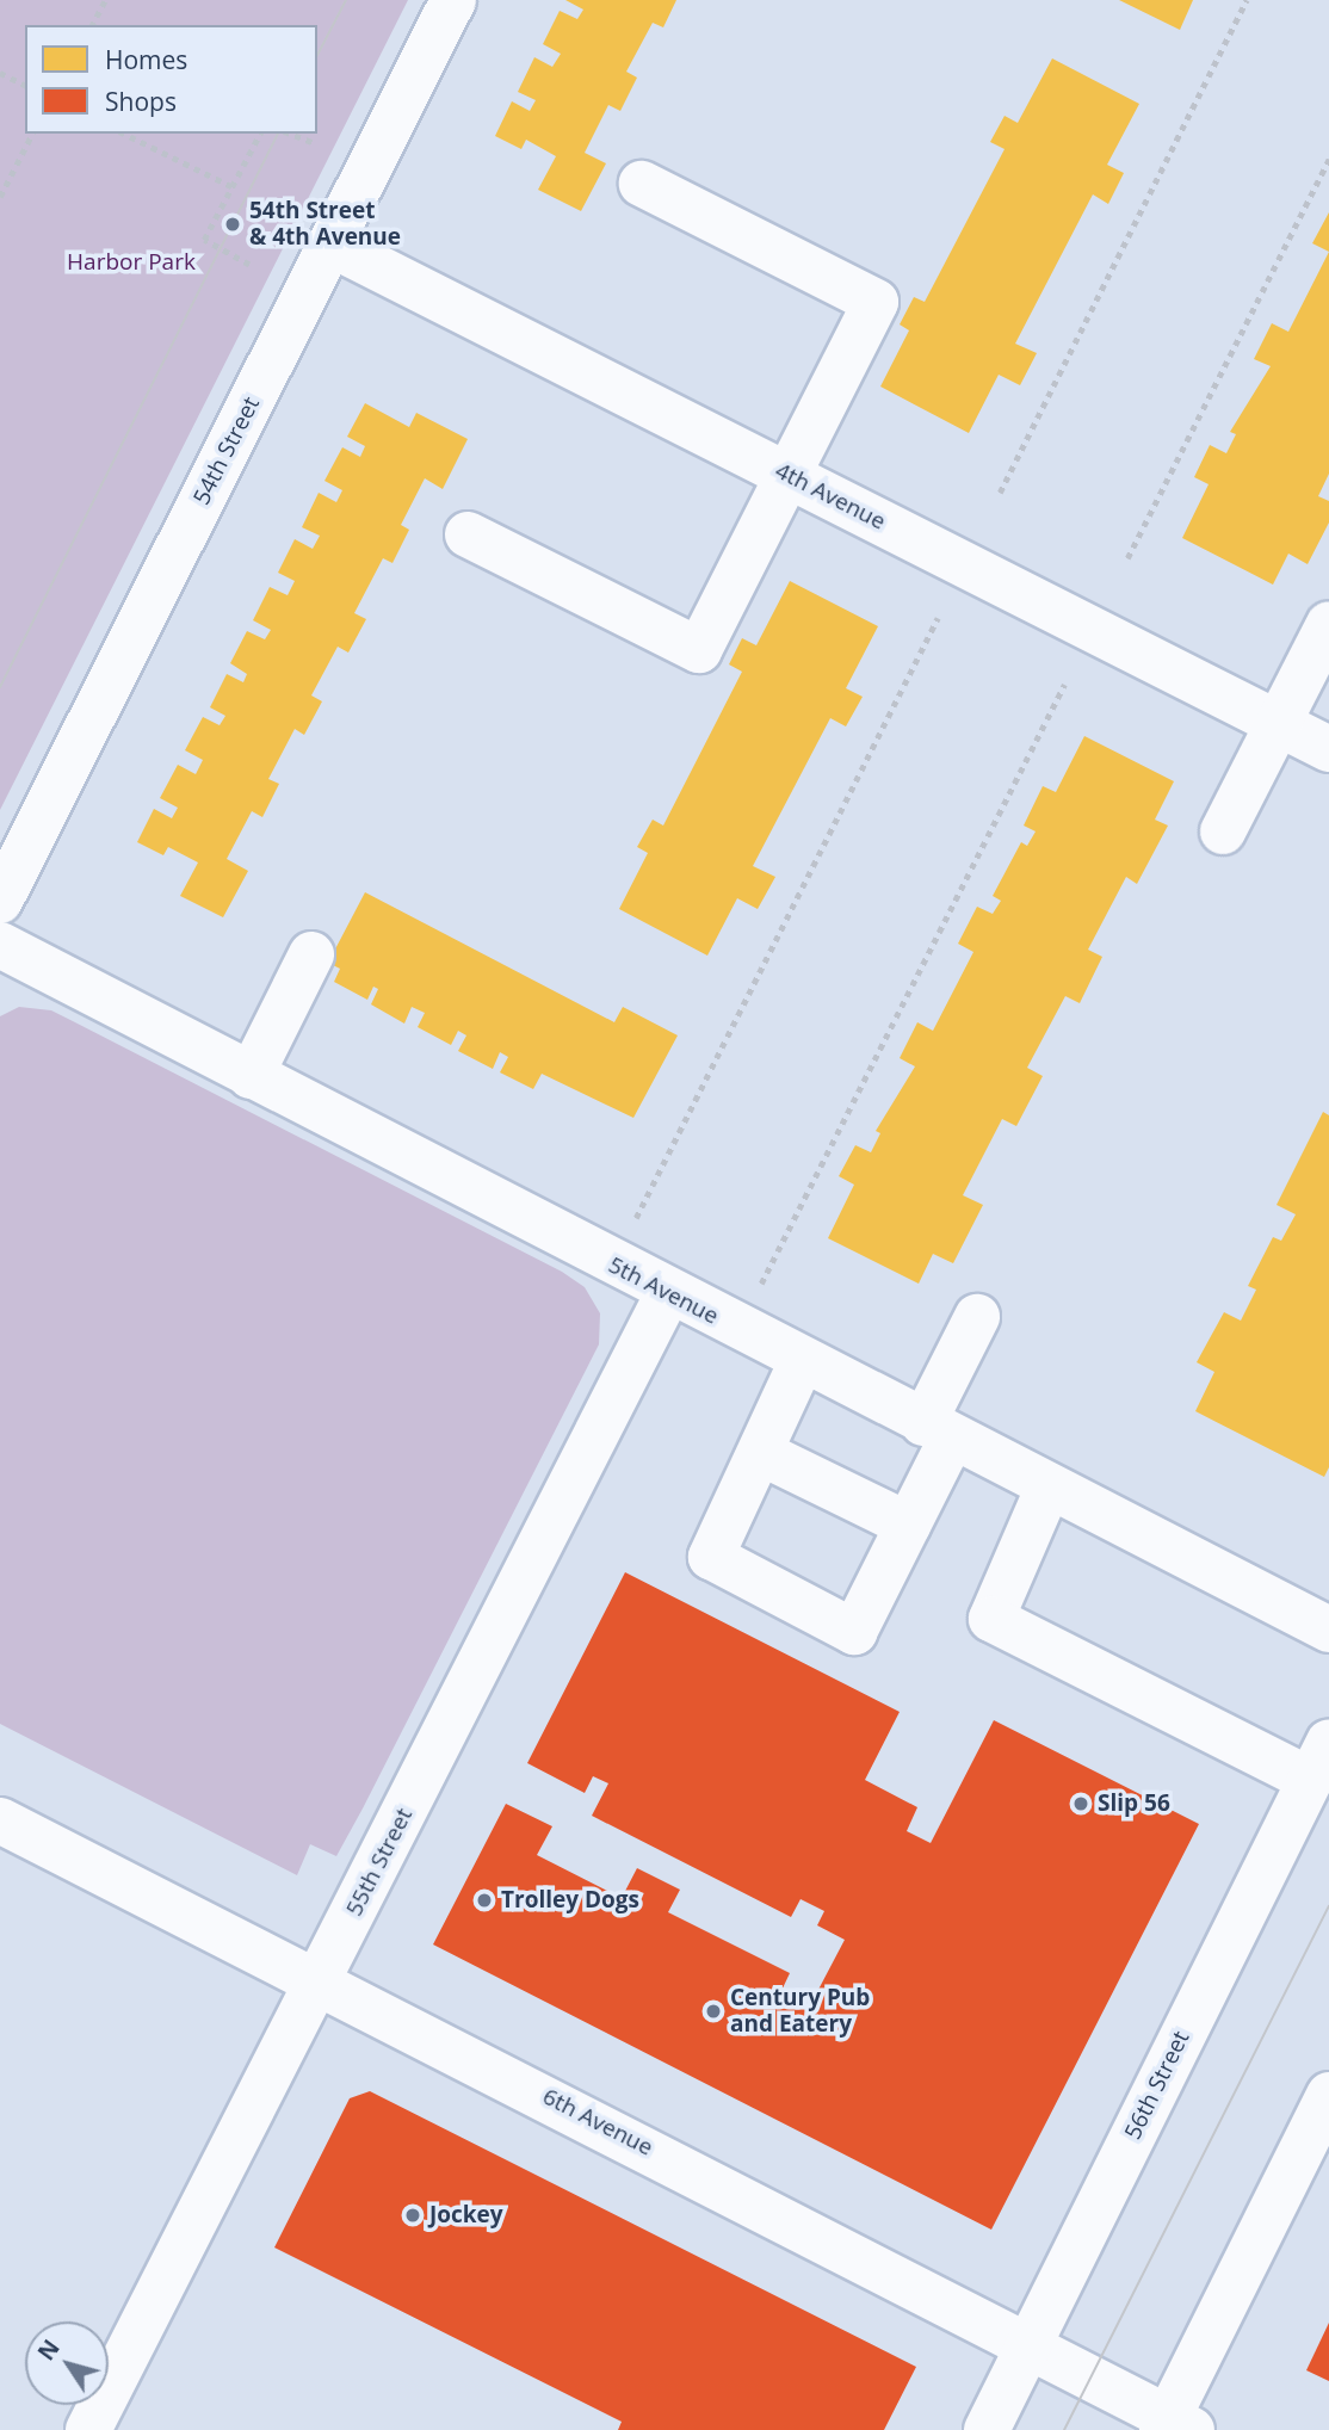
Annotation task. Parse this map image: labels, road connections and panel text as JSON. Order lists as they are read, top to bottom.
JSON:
{
  "streets": {
    "street": [
      "54th Street",
      "4th Avenue",
      "5th Avenue",
      "55th Street",
      "56th Street",
      "6th Avenue"
    ]
  },
  "crossings": [
    ["54th Street", "4th Avenue"],
    ["5th Avenue", "55th Street"],
    ["55th Street", "6th Avenue"],
    ["56th Street", "6th Avenue"]
  ],
  "parks": ["Harbor Park"],
  "places": [
    "54th Street & 4th Avenue",
    "Slip 56",
    "Trolley Dogs",
    "Century Pub and Eatery",
    "Jockey"
  ],
  "legend": ["Homes", "Shops"],
  "north": "top left"
}
